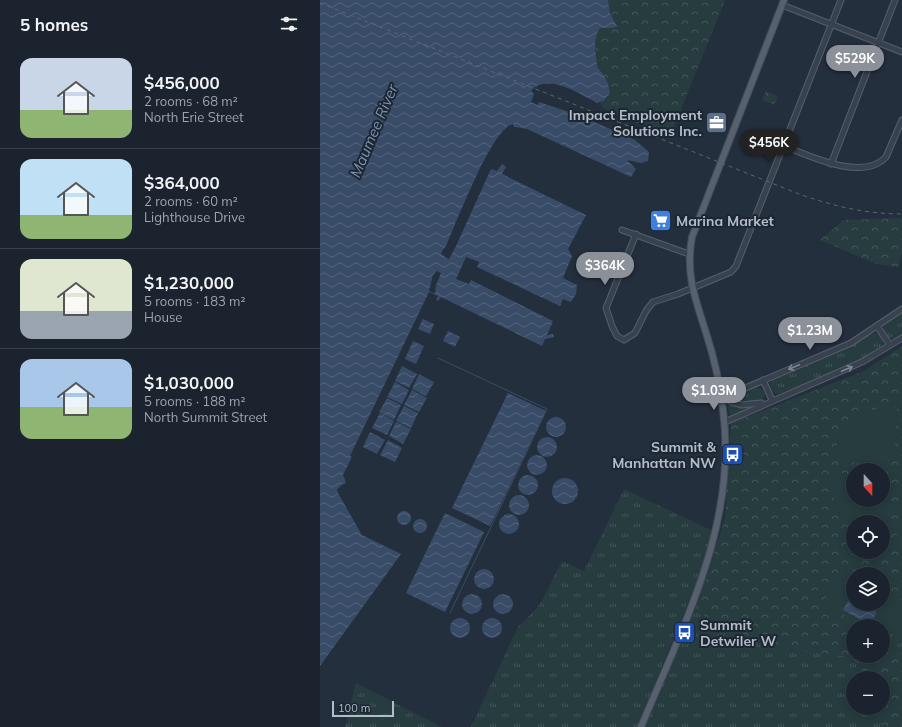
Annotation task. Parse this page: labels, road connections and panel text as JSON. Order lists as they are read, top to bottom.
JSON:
{
  "water": ["Maumee River"],
  "places": {
    "office": ["Impact Employment Solutions Inc."],
    "supermarket": ["Marina Market"],
    "bus stop": ["Summit & Manhattan NW", "Summit Detwiler W"]
  },
  "scale_bar": "100 m",
  "north": "bottom",
  "page": {
    "heading": "5 homes",
    "price": [
      "$529K",
      "$456K",
      "$364K",
      "$1.23M",
      "$1.03M"
    ],
    "list": [
      {
        "name": "$456,000",
        "note": "2 rooms · 68 m² · North Erie Street"
      },
      {
        "name": "$364,000",
        "note": "2 rooms · 60 m² · Lighthouse Drive"
      },
      {
        "name": "$1,230,000",
        "note": "5 rooms · 183 m² · House"
      },
      {
        "name": "$1,030,000",
        "note": "5 rooms · 188 m² · North Summit Street"
      }
    ],
    "map_buttons": ["+", "−"],
    "scale": "100 m"
  }
}
